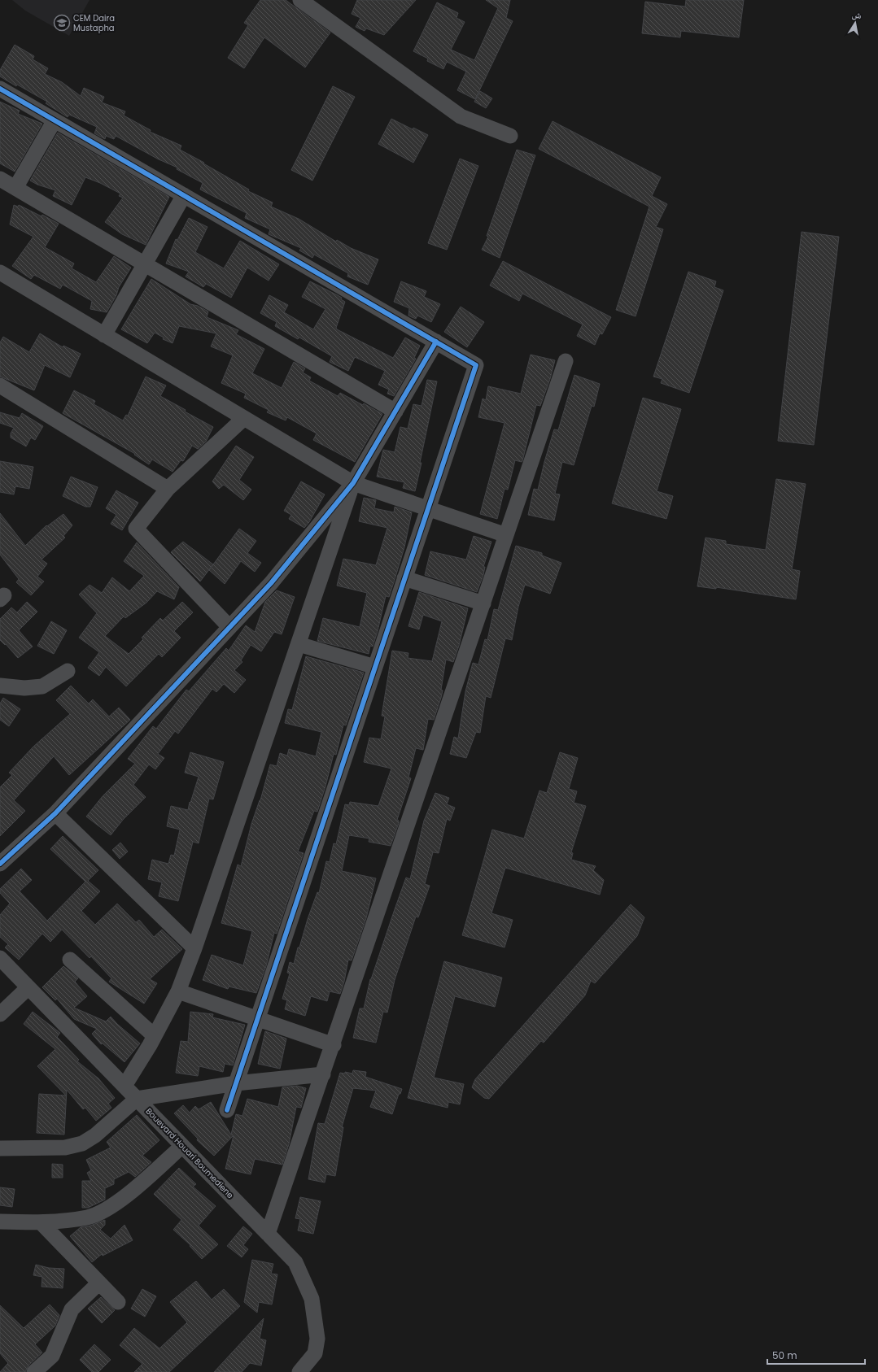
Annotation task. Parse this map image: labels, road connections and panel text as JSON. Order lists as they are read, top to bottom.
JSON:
{
  "streets": {
    "street": ["Bouevard Houari Boumediene"]
  },
  "places": {
    "school or university": ["CEM Daira Mustapha"]
  },
  "scale_bar": "50 m",
  "north": "top"
}
